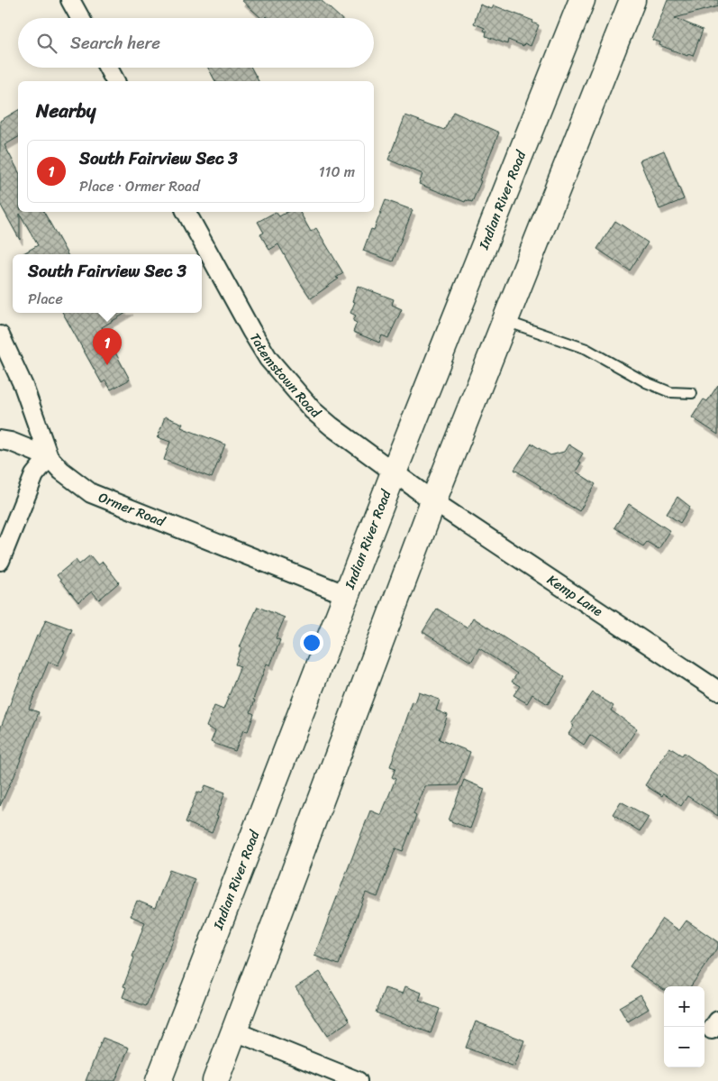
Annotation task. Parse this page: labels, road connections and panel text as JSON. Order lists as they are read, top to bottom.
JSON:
{
  "streets": {
    "main road": ["Indian River Road"],
    "street": ["Tatemstown Road", "Ormer Road", "Kemp Lane"]
  },
  "crossings": [
    ["Indian River Road", "Tatemstown Road"],
    ["Indian River Road", "Ormer Road"],
    ["Tatemstown Road", "Kemp Lane"]
  ],
  "page": {
    "search": "Search here",
    "heading": "Nearby",
    "list": [
      {
        "mark": "1",
        "name": "South Fairview Sec 3",
        "note": "Place · Ormer Road",
        "value": "110 m"
      }
    ],
    "popup": ["South Fairview Sec 3", "Place"],
    "pins": "1",
    "map_buttons": ["+", "−"]
  }
}
